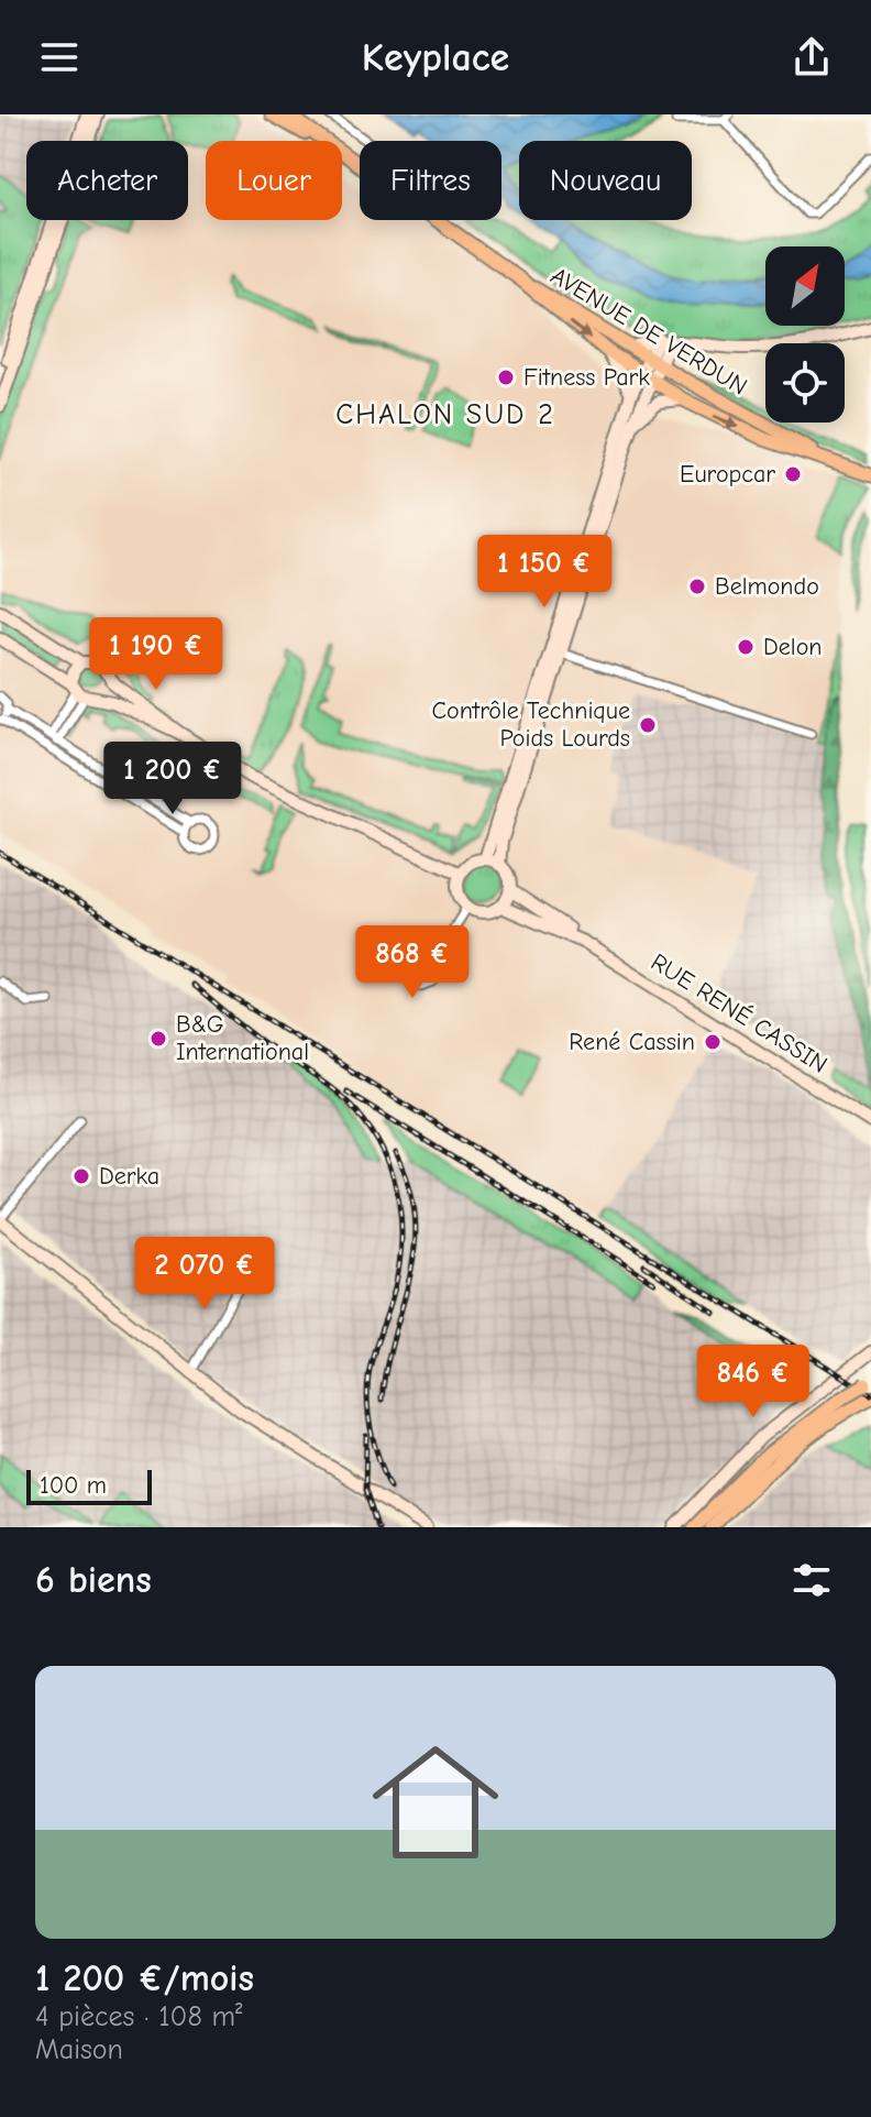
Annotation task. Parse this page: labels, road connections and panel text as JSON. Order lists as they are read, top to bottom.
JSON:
{
  "streets": {
    "main road": ["AVENUE DE VERDUN", "RUE RENÉ CASSIN"]
  },
  "districts": ["CHALON SUD 2"],
  "places": [
    "Fitness Park",
    "Europcar",
    "Belmondo",
    "Delon",
    "Contrôle Technique Poids Lourds",
    "B&G International",
    "René Cassin",
    "Derka"
  ],
  "scale_bar": "100 m",
  "north": "top right",
  "page": {
    "header": "Keyplace",
    "chip": [
      "Acheter",
      "Louer",
      "Filtres",
      "Nouveau"
    ],
    "price": [
      "1 150 €",
      "1 190 €",
      "1 200 €",
      "868 €",
      "2 070 €",
      "846 €"
    ],
    "scale": "100 m",
    "heading": "6 biens",
    "list": [
      {
        "name": "1 200 €/mois",
        "note": "4 pièces · 108 m² · Maison"
      }
    ]
  }
}
